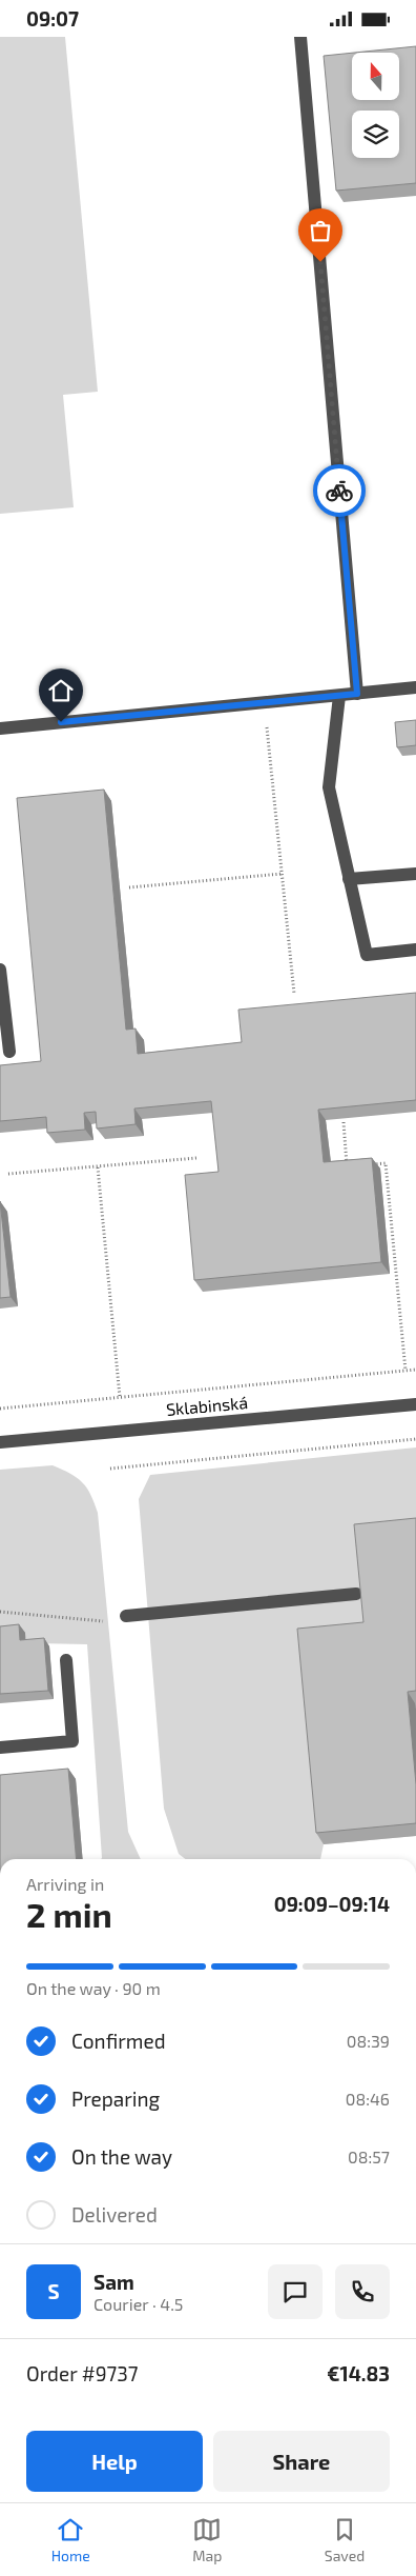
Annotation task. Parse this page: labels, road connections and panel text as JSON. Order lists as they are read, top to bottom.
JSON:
{
  "streets": {
    "street": ["Sklabinská"]
  },
  "north": "top",
  "page": {
    "status": "09:07",
    "heading": ["2 min", "Arriving in", "09:09–09:14"],
    "panel": [
      "Sam",
      "Courier · 4.5",
      "Order #9737",
      "€14.83"
    ],
    "bar": "On the way · 90 m",
    "list": [
      ["Confirmed", "08:39"],
      ["Preparing", "08:46"],
      ["On the way", "08:57"],
      "Delivered"
    ],
    "round": "S",
    "buttons": ["Help", "Share"],
    "tabs": ["Home", "Map", "Saved"]
  }
}
